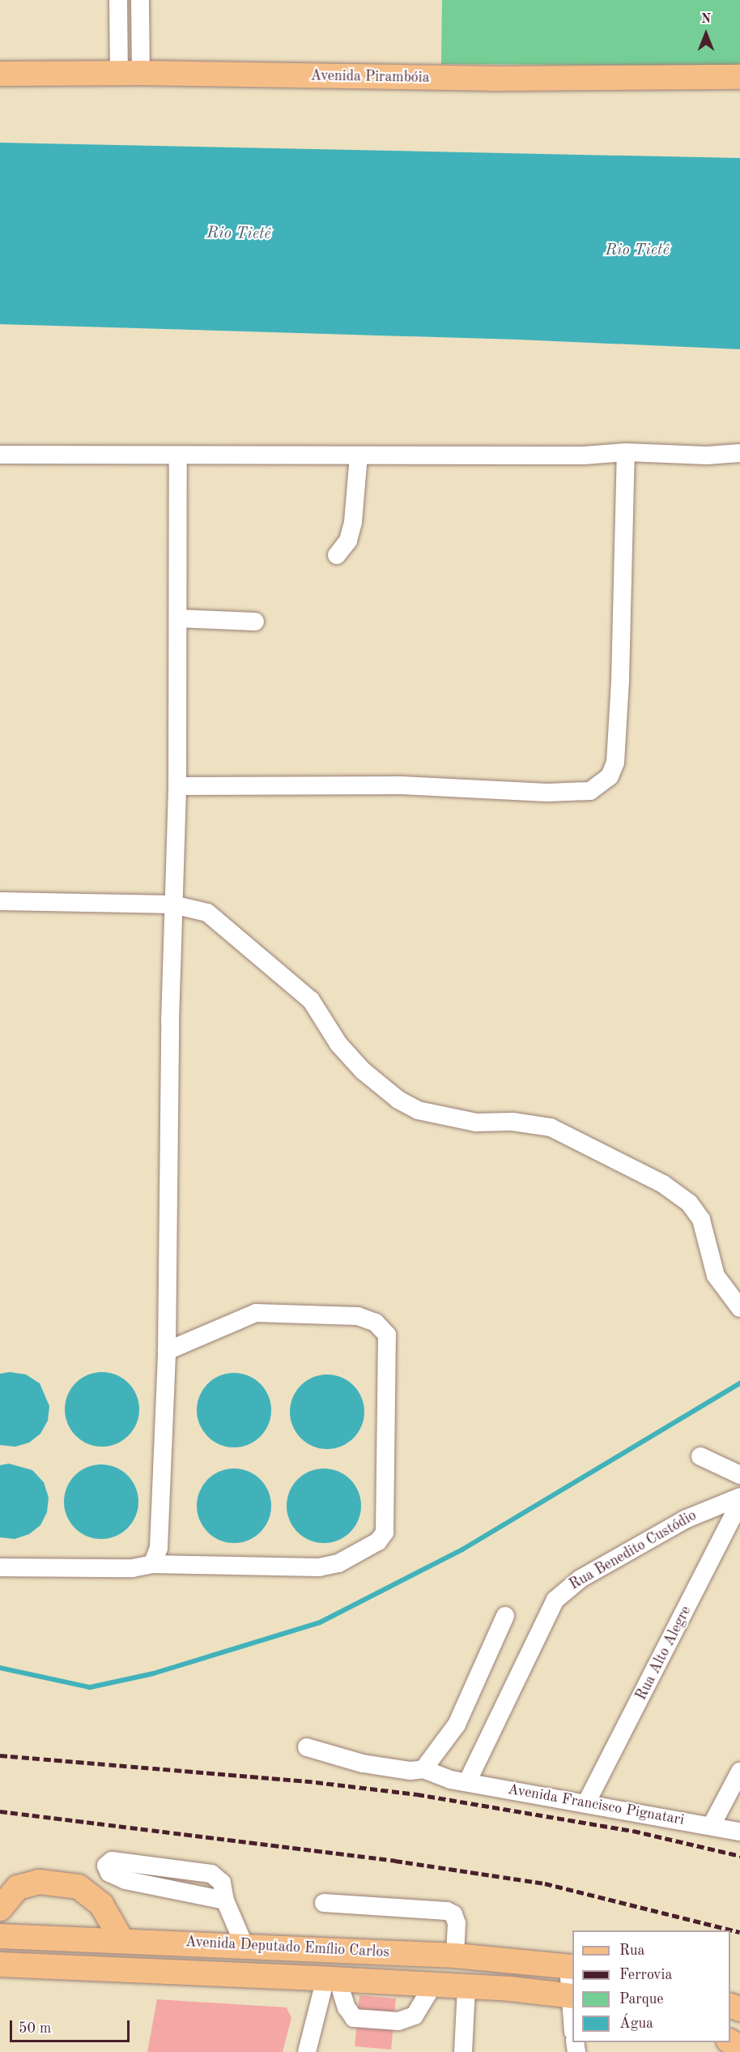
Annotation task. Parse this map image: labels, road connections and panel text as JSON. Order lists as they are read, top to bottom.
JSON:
{
  "streets": {
    "main road": ["Avenida Pirambóia", "Avenida Deputado Emílio Carlos"],
    "street": ["Rua Benedito Custódio", "Rua Alto Alegre", "Avenida Francisco Pignatari"]
  },
  "crossings": [
    ["Rua Benedito Custódio", "Avenida Francisco Pignatari"],
    ["Rua Alto Alegre", "Avenida Francisco Pignatari"]
  ],
  "water": ["Rio Tietê"],
  "legend": [
    "Rua",
    "Ferrovia",
    "Parque",
    "Água"
  ],
  "scale_bar": "50 m",
  "north": "top"
}
